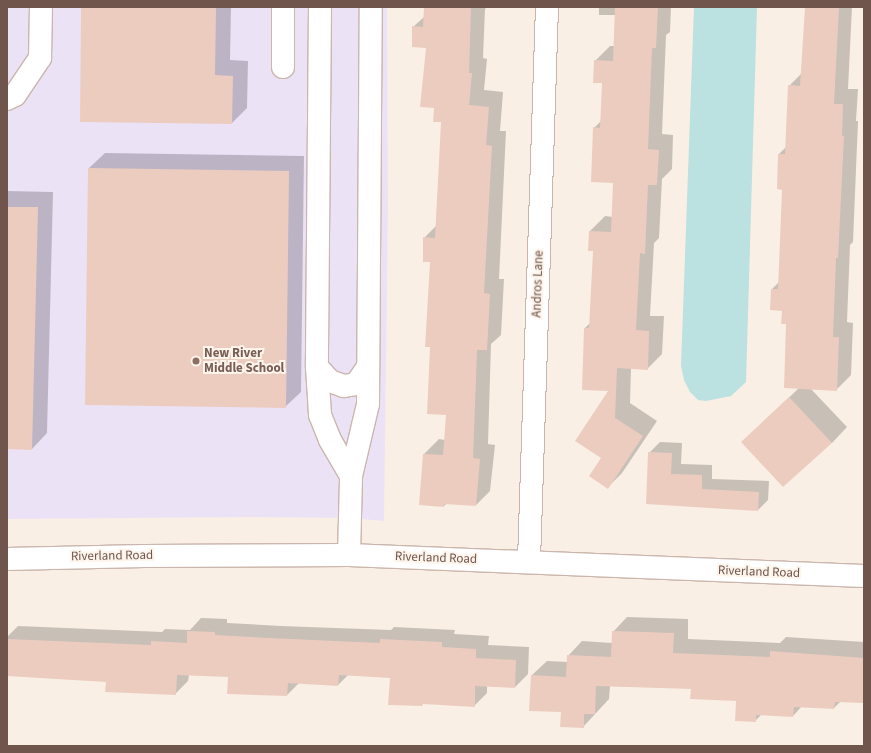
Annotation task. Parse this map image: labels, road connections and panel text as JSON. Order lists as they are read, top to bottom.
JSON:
{
  "streets": {
    "street": ["Andros Lane", "Riverland Road"]
  },
  "crossings": [
    ["Andros Lane", "Riverland Road"]
  ],
  "places": ["New River Middle School"]
}
